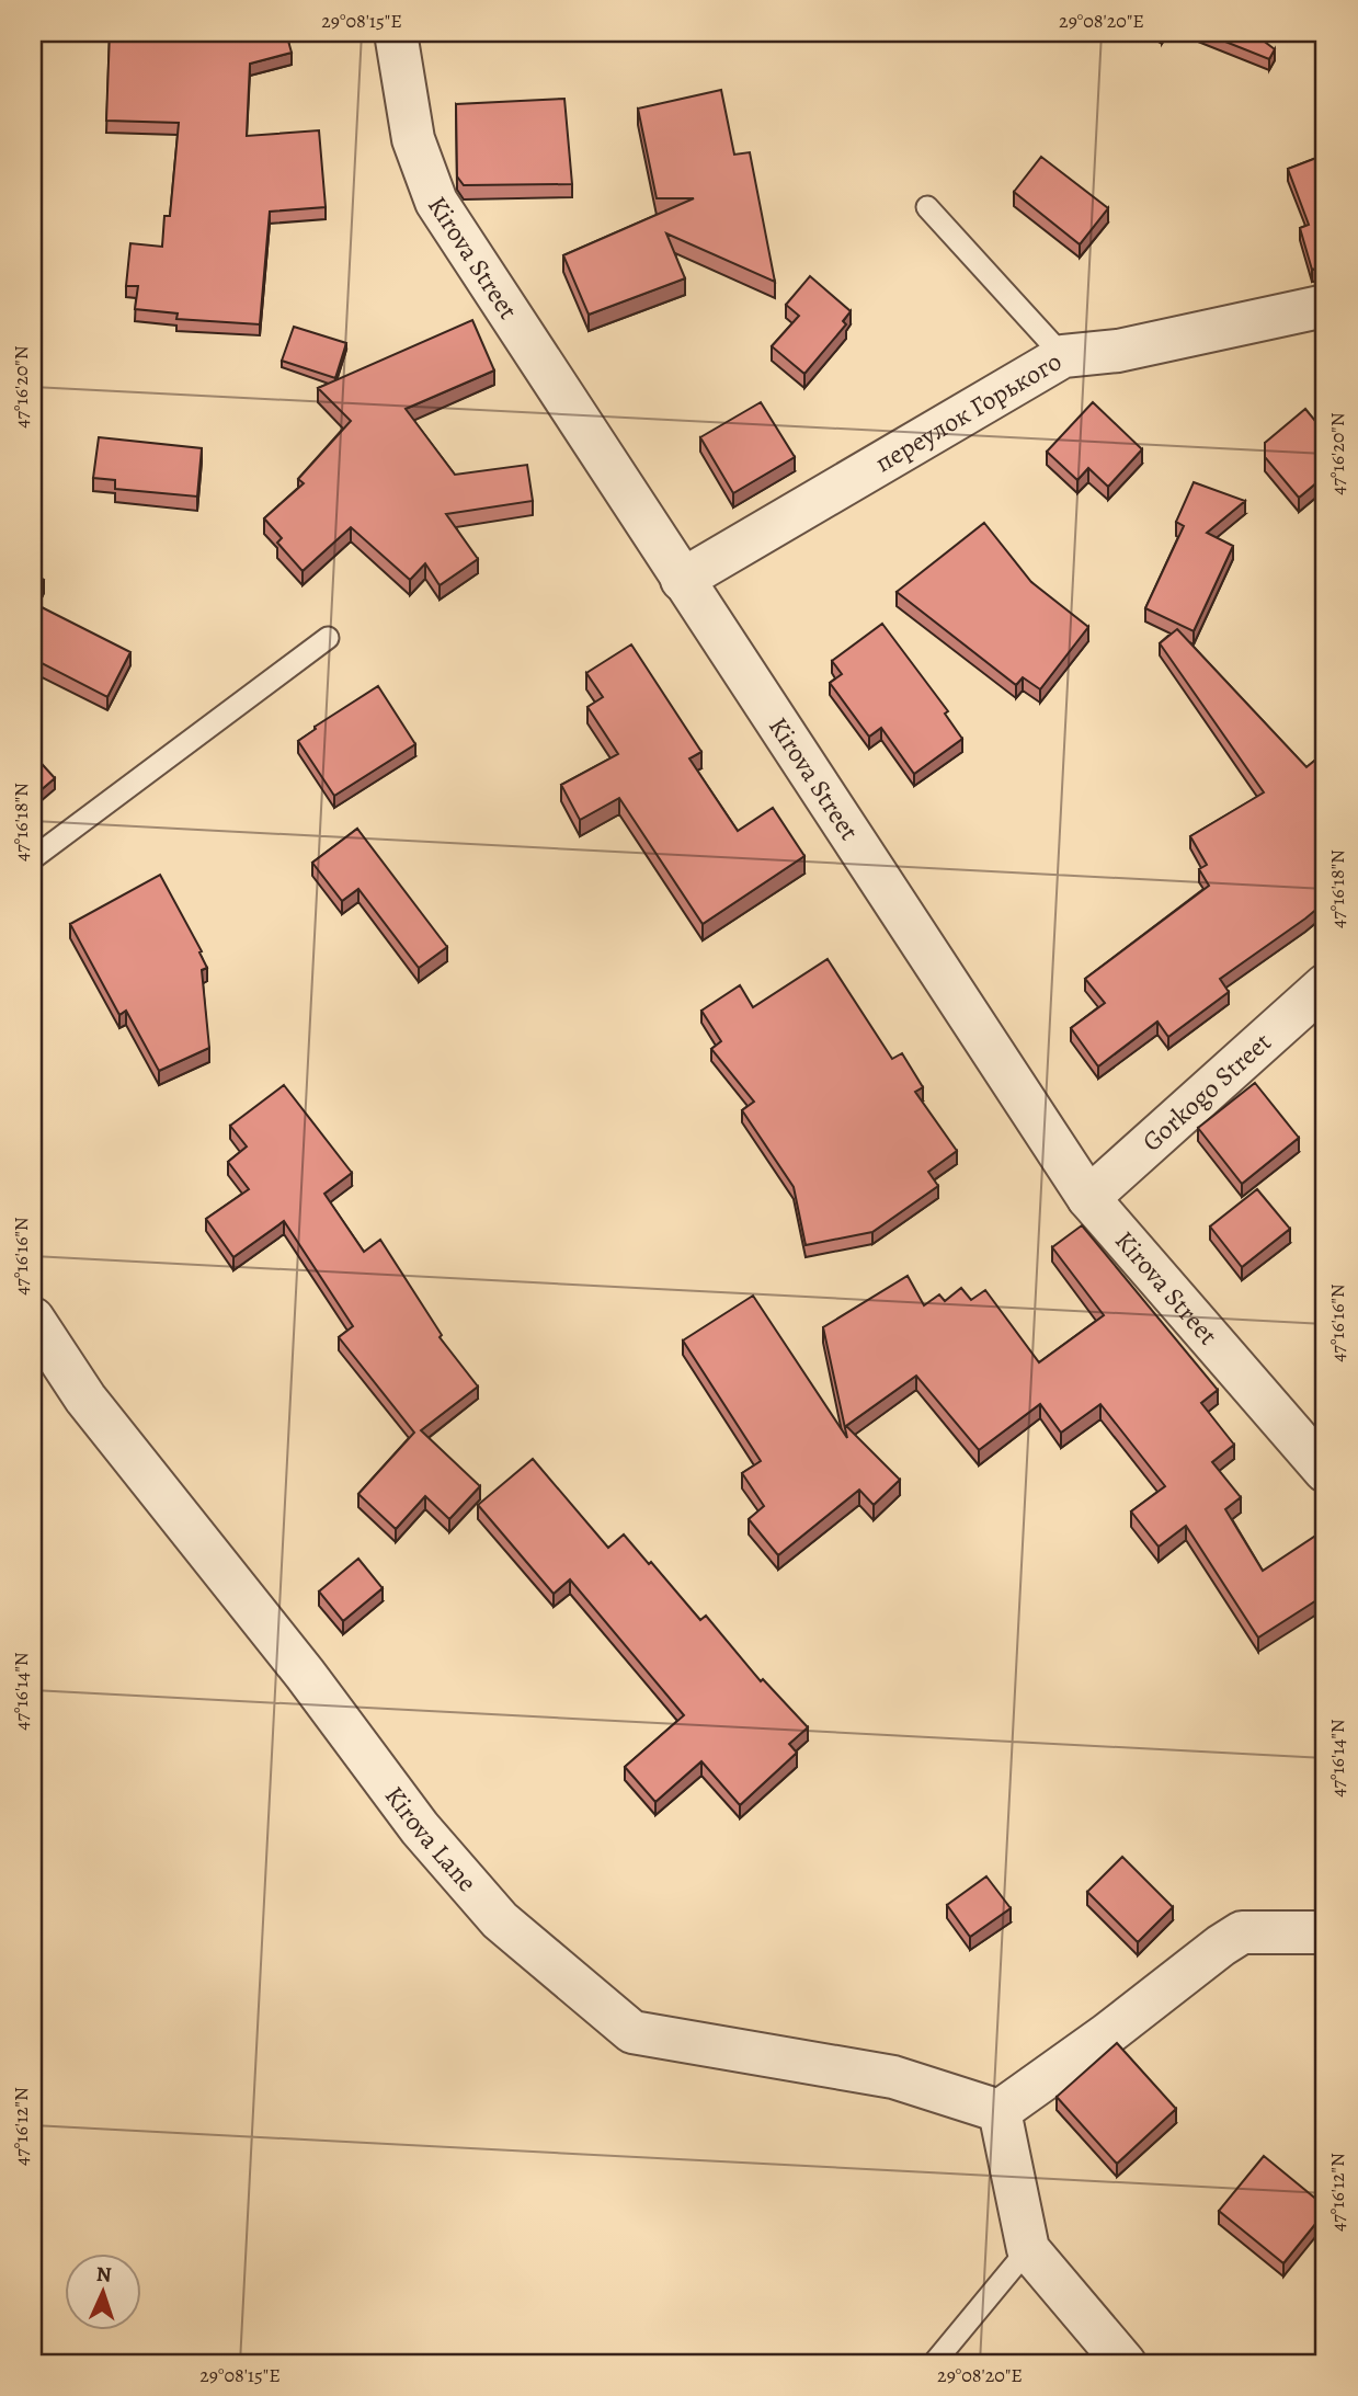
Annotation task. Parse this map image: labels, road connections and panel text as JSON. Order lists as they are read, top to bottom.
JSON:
{
  "streets": {
    "street": [
      "Kirova Street",
      "переулок Горького",
      "Gorkogo Street",
      "Kirova Lane"
    ]
  },
  "crossings": [
    ["Kirova Street", "переулок Горького"],
    ["Kirova Street", "Gorkogo Street"]
  ],
  "north": "top",
  "coordinates": [
    "29°08'15\"E",
    "29°08'20\"E",
    "47°16'20\"N",
    "47°16'18\"N",
    "47°16'16\"N",
    "47°16'14\"N",
    "47°16'12\"N"
  ]
}
